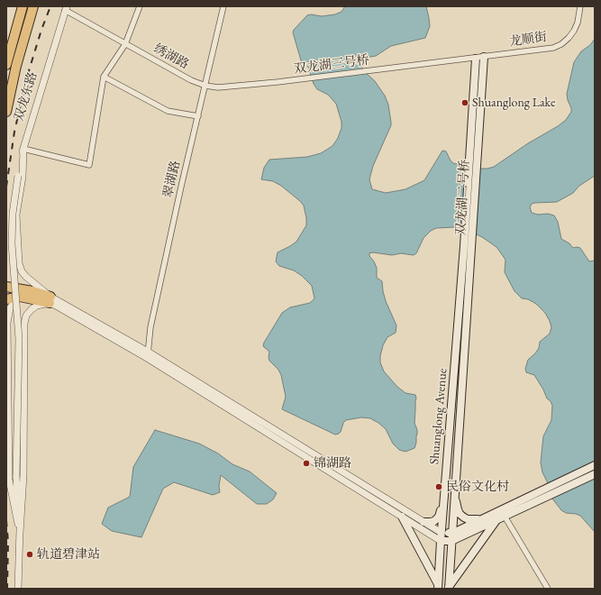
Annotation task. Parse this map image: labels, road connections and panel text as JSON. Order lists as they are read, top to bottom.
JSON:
{
  "streets": {
    "main road": ["双龙湖二号桥", "Shuanglong Avenue"],
    "street": [
      "龙顺街",
      "绣湖路",
      "双龙湖三号桥",
      "双龙东路",
      "翠湖路"
    ]
  },
  "crossings": [
    ["龙顺街", "双龙湖三号桥"],
    ["绣湖路", "双龙湖三号桥"],
    ["绣湖路", "双龙东路"],
    ["绣湖路", "翠湖路"],
    ["双龙湖二号桥", "Shuanglong Avenue"]
  ],
  "places": [
    "Shuanglong Lake",
    "锦湖路",
    "民俗文化村",
    "轨道碧津站"
  ]
}
